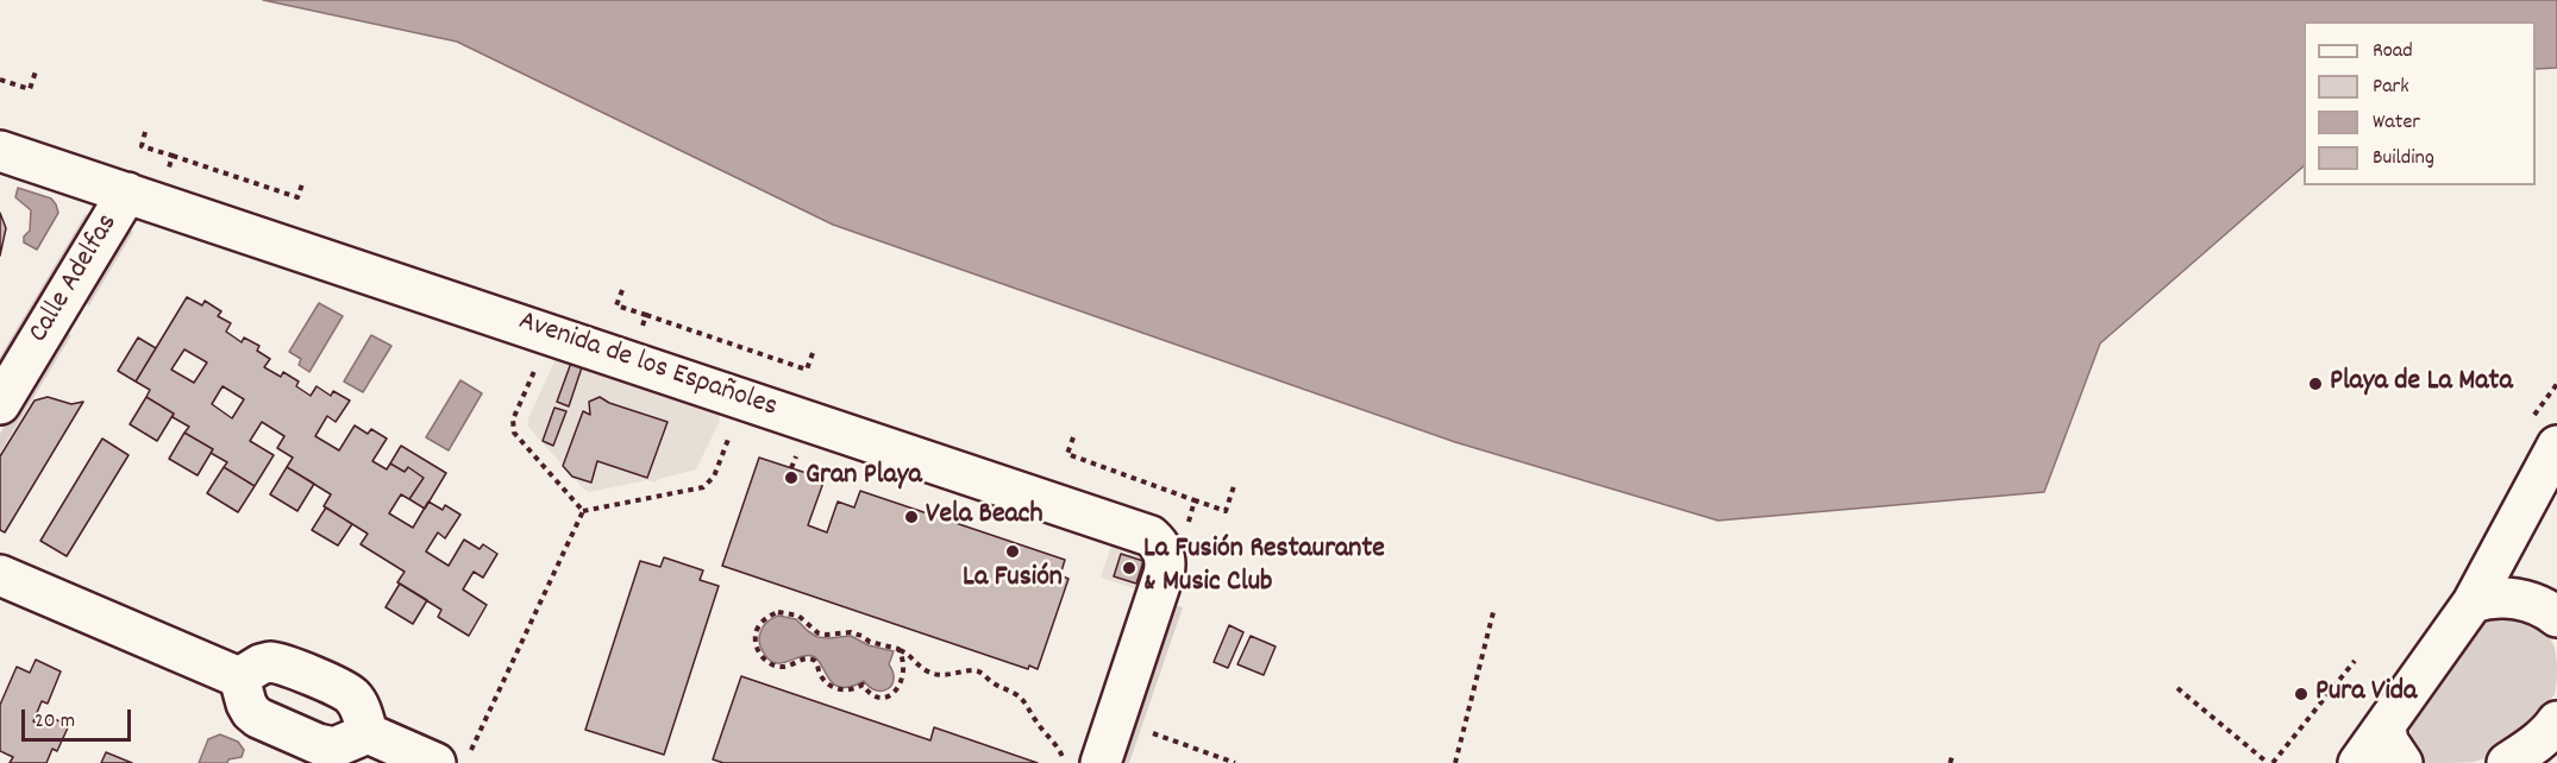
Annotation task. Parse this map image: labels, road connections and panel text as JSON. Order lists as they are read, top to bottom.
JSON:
{
  "streets": {
    "street": ["Calle Adelfas", "Avenida de los Españoles"]
  },
  "crossings": [
    ["Calle Adelfas", "Avenida de los Españoles"]
  ],
  "places": [
    "Playa de La Mata",
    "Gran Playa",
    "Vela Beach",
    "La Fusión",
    "La Fusión Restaurante & Music Club",
    "Pura Vida"
  ],
  "legend": [
    "Road",
    "Park",
    "Water",
    "Building"
  ],
  "scale_bar": "20 m"
}
